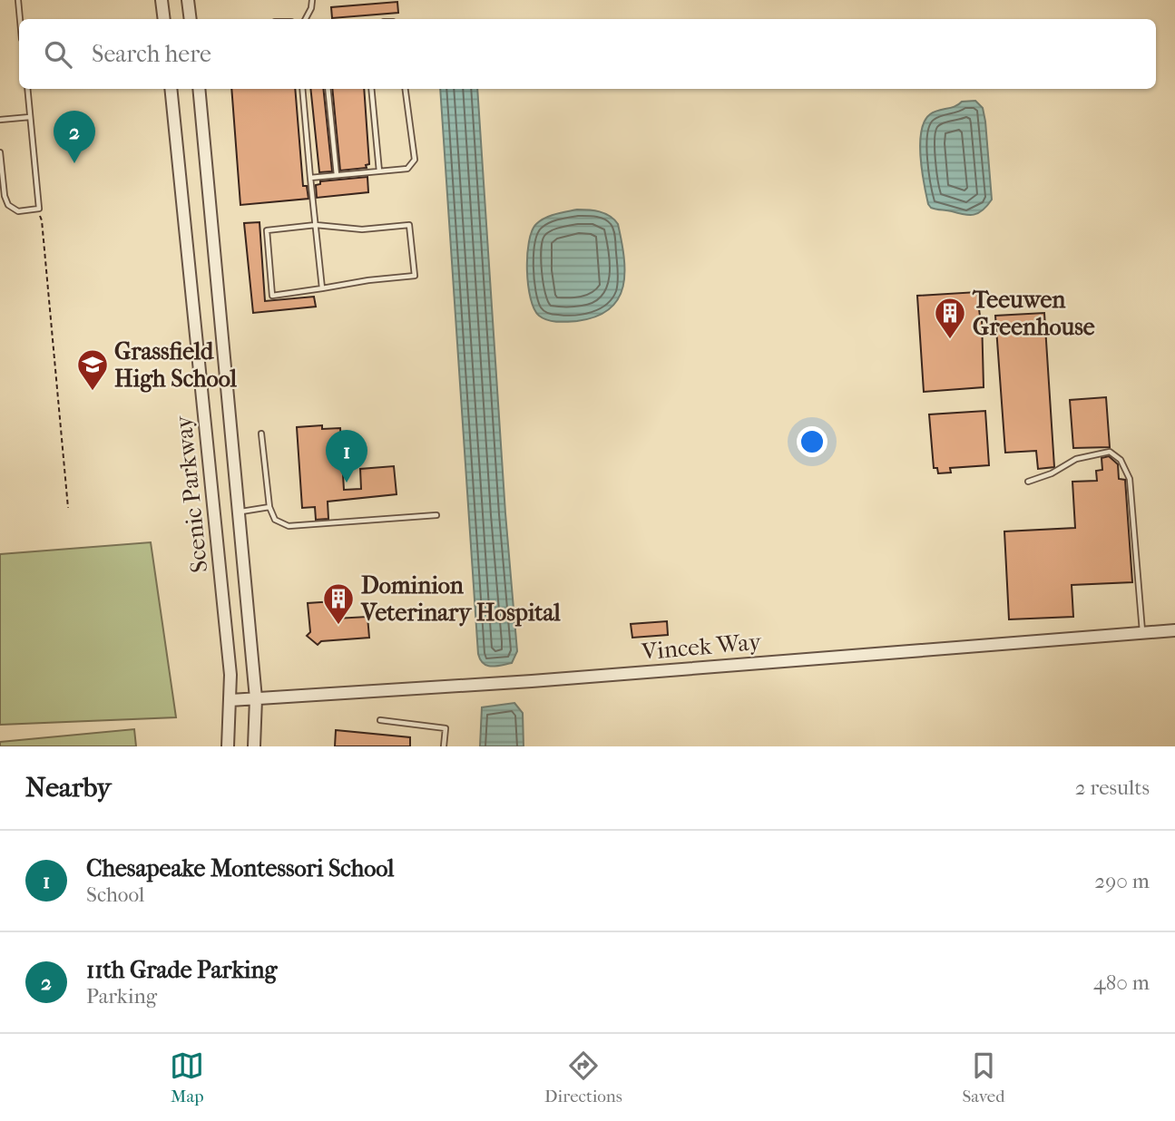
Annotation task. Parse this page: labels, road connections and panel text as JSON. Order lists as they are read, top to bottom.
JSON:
{
  "streets": {
    "street": ["Scenic Parkway", "Vincek Way"]
  },
  "crossings": [
    ["Scenic Parkway", "Vincek Way"]
  ],
  "places": {
    "building": ["Teeuwen Greenhouse", "Dominion Veterinary Hospital"],
    "school or university": ["Grassfield High School"]
  },
  "page": {
    "search": "Search here",
    "pins": ["2", "1"],
    "heading": ["Nearby", "2 results"],
    "list": [
      {
        "mark": "1",
        "name": "Chesapeake Montessori School",
        "note": "School",
        "value": "290 m"
      },
      {
        "mark": "2",
        "name": "11th Grade Parking",
        "note": "Parking",
        "value": "480 m"
      }
    ],
    "nav": ["Map", "Directions", "Saved"]
  }
}
